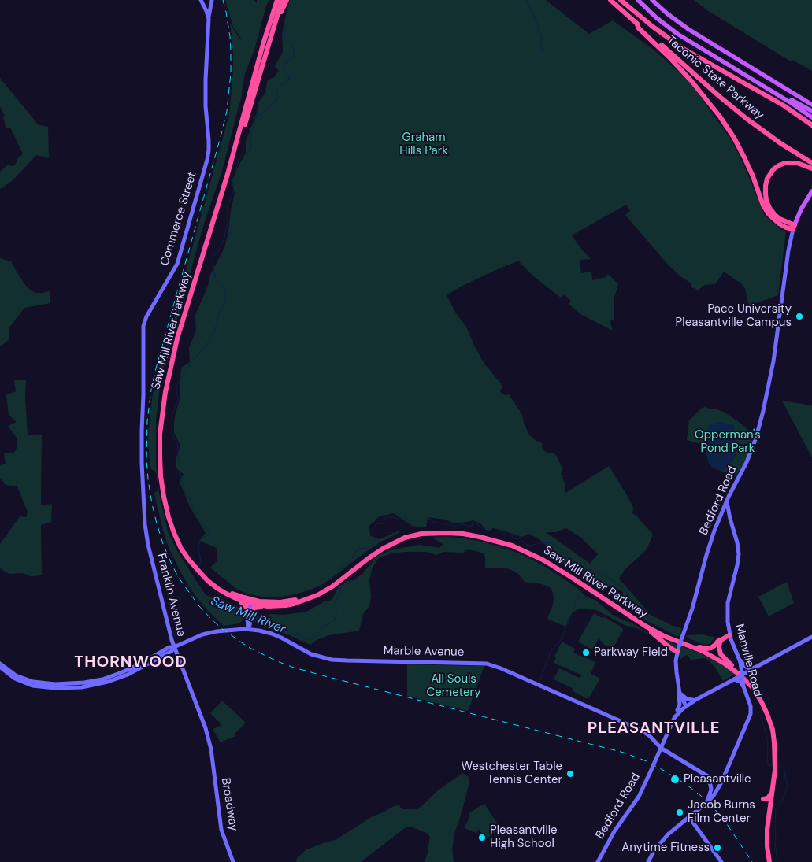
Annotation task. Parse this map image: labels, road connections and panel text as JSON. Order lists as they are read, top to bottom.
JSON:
{
  "streets": {
    "highway": ["Taconic State Parkway", "Saw Mill River Parkway"],
    "main road": [
      "Commerce Street",
      "Bedford Road",
      "Franklin Avenue",
      "Marble Avenue",
      "Manville Road",
      "Broadway"
    ]
  },
  "crossings": [
    ["Commerce Street", "Franklin Avenue"],
    ["Bedford Road", "Marble Avenue"],
    ["Bedford Road", "Manville Road"],
    ["Franklin Avenue", "Marble Avenue"],
    ["Franklin Avenue", "Broadway"],
    ["Marble Avenue", "Manville Road"]
  ],
  "districts": ["THORNWOOD", "PLEASANTVILLE"],
  "water": ["Saw Mill River"],
  "parks": ["Graham Hills Park", "Opperman's Pond Park", "All Souls Cemetery"],
  "places": [
    "Pace University Pleasantville Campus",
    "Parkway Field",
    "Westchester Table Tennis Center",
    "Pleasantville",
    "Jacob Burns Film Center",
    "Pleasantville High School",
    "Anytime Fitness"
  ]
}
